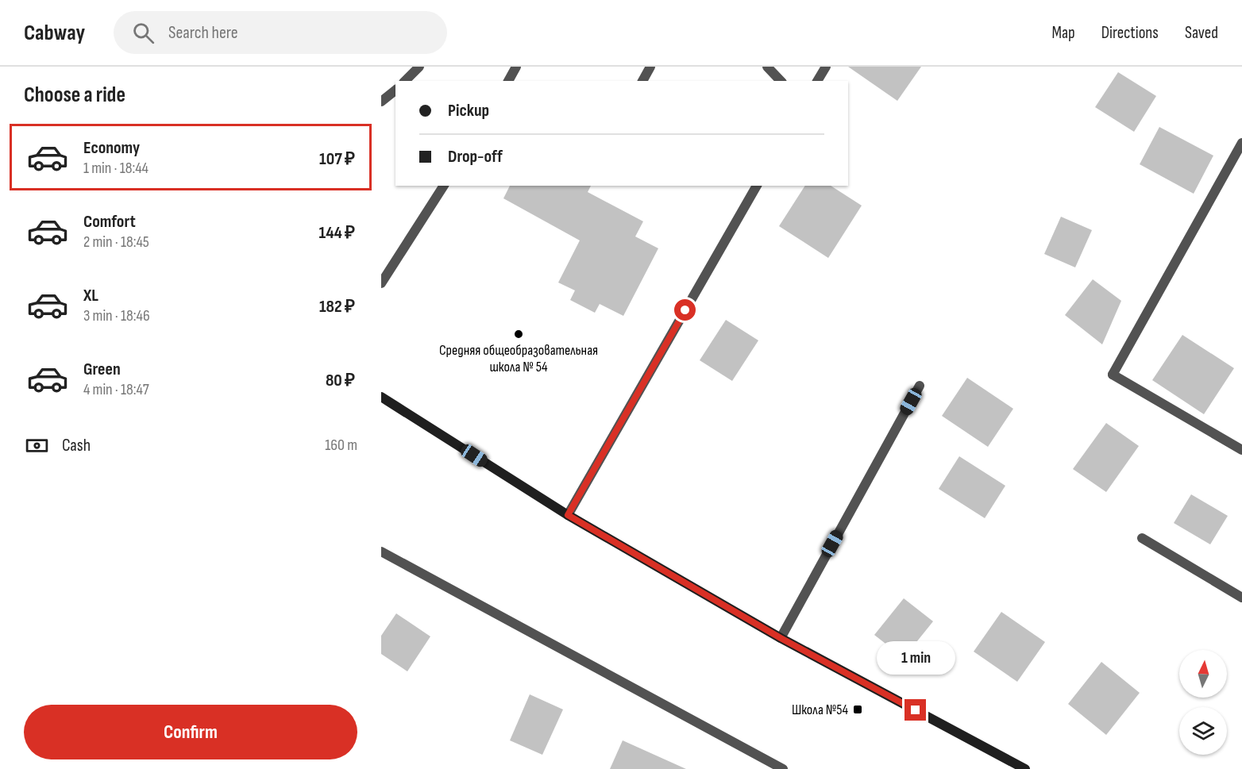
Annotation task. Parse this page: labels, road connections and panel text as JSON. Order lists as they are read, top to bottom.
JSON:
{
  "places": {
    "other": ["Средняя общеобразовательная школа № 54"],
    "transit": ["Школа №54"]
  },
  "north": "top",
  "page": {
    "header": "Cabway",
    "search": "Search here",
    "nav": ["Map", "Directions", "Saved"],
    "heading": "Choose a ride",
    "banner": ["Pickup", "Drop-off"],
    "list": [
      {
        "name": "Economy",
        "note": "1 min · 18:44",
        "value": "107 ₽"
      },
      {
        "name": "Comfort",
        "note": "2 min · 18:45",
        "value": "144 ₽"
      },
      {
        "name": "XL",
        "note": "3 min · 18:46",
        "value": "182 ₽"
      },
      {
        "name": "Green",
        "note": "4 min · 18:47",
        "value": "80 ₽"
      }
    ],
    "pay": ["Cash", "160 m"],
    "bubble": "1 min",
    "buttons": "Confirm"
  }
}
